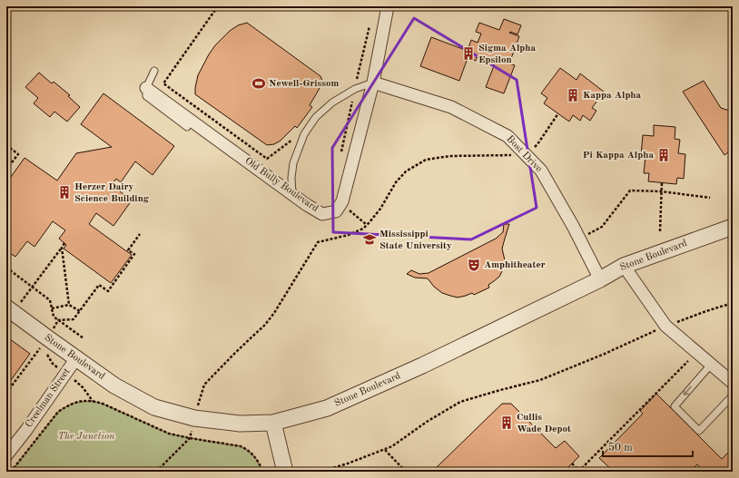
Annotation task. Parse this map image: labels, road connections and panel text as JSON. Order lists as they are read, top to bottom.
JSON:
{
  "streets": {
    "street": [
      "Bost Drive",
      "Old Bully Boulevard",
      "Stone Boulevard",
      "Creelman Street"
    ]
  },
  "crossings": [
    ["Bost Drive", "Old Bully Boulevard"],
    ["Bost Drive", "Stone Boulevard"],
    ["Stone Boulevard", "Creelman Street"]
  ],
  "parks": ["The Junction"],
  "places": {
    "building": [
      "Sigma Alpha Epsilon",
      "Kappa Alpha",
      "Pi Kappa Alpha",
      "Herzer Dairy Science Building",
      "Cullis Wade Depot"
    ],
    "sports": ["Newell-Grissom"],
    "school or university": ["Mississippi State University"],
    "theatre": ["Amphitheater"]
  },
  "scale_bar": "50 m"
}
